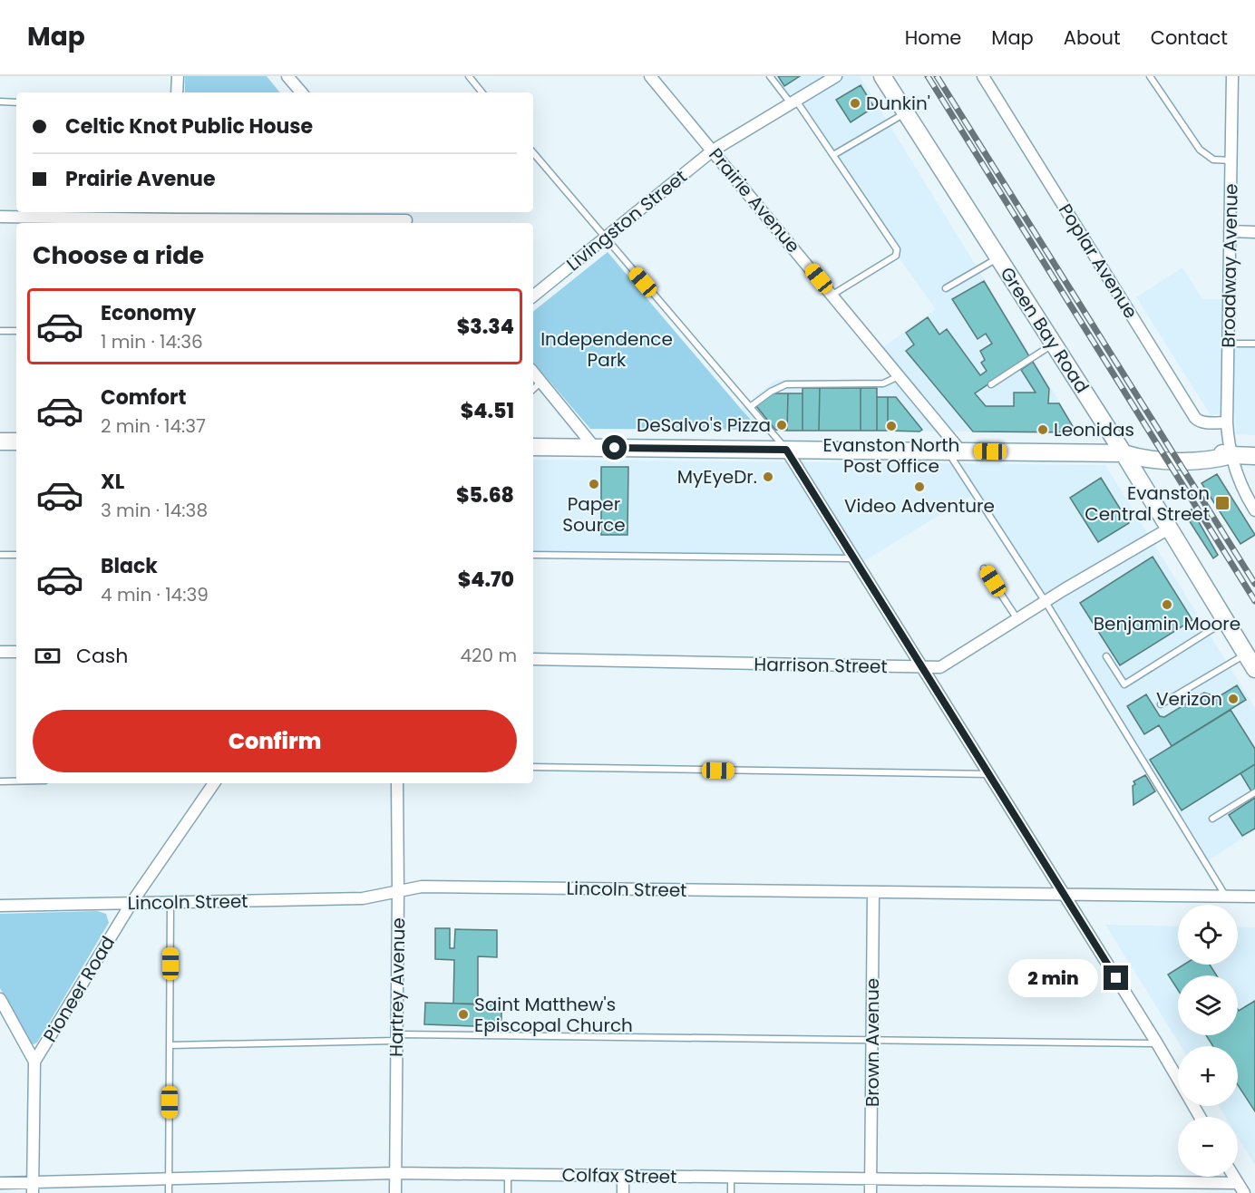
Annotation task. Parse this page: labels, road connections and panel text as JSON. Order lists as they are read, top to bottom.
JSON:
{
  "streets": {
    "main road": ["Green Bay Road"],
    "street": [
      "Prairie Avenue",
      "Livingston Street",
      "Poplar Avenue",
      "Broadway Avenue",
      "Harrison Street",
      "Lincoln Street",
      "Hartrey Avenue",
      "Pioneer Road",
      "Brown Avenue",
      "Colfax Street"
    ]
  },
  "crossings": [
    ["Prairie Avenue", "Livingston Street"],
    ["Poplar Avenue", "Broadway Avenue"],
    ["Green Bay Road", "Harrison Street"],
    ["Lincoln Street", "Hartrey Avenue"],
    ["Lincoln Street", "Pioneer Road"],
    ["Lincoln Street", "Brown Avenue"],
    ["Hartrey Avenue", "Colfax Street"],
    ["Pioneer Road", "Colfax Street"],
    ["Brown Avenue", "Colfax Street"]
  ],
  "parks": ["Independence Park"],
  "places": {
    "other": [
      "Dunkin'",
      "DeSalvo's Pizza",
      "Evanston North Post Office",
      "Leonidas",
      "MyEyeDr.",
      "Paper Source",
      "Video Adventure",
      "Benjamin Moore",
      "Verizon",
      "Saint Matthew's Episcopal Church"
    ],
    "transit": ["Evanston Central Street"]
  },
  "page": {
    "header": "Map",
    "nav": [
      "Home",
      "Map",
      "About",
      "Contact"
    ],
    "banner": ["Celtic Knot Public House", "Prairie Avenue"],
    "heading": "Choose a ride",
    "list": [
      {
        "name": "Economy",
        "note": "1 min · 14:36",
        "value": "$3.34"
      },
      {
        "name": "Comfort",
        "note": "2 min · 14:37",
        "value": "$4.51"
      },
      {
        "name": "XL",
        "note": "3 min · 14:38",
        "value": "$5.68"
      },
      {
        "name": "Black",
        "note": "4 min · 14:39",
        "value": "$4.70"
      }
    ],
    "pay": ["Cash", "420 m"],
    "buttons": "Confirm",
    "map_buttons": ["+", "−"],
    "bubble": "2 min"
  }
}
